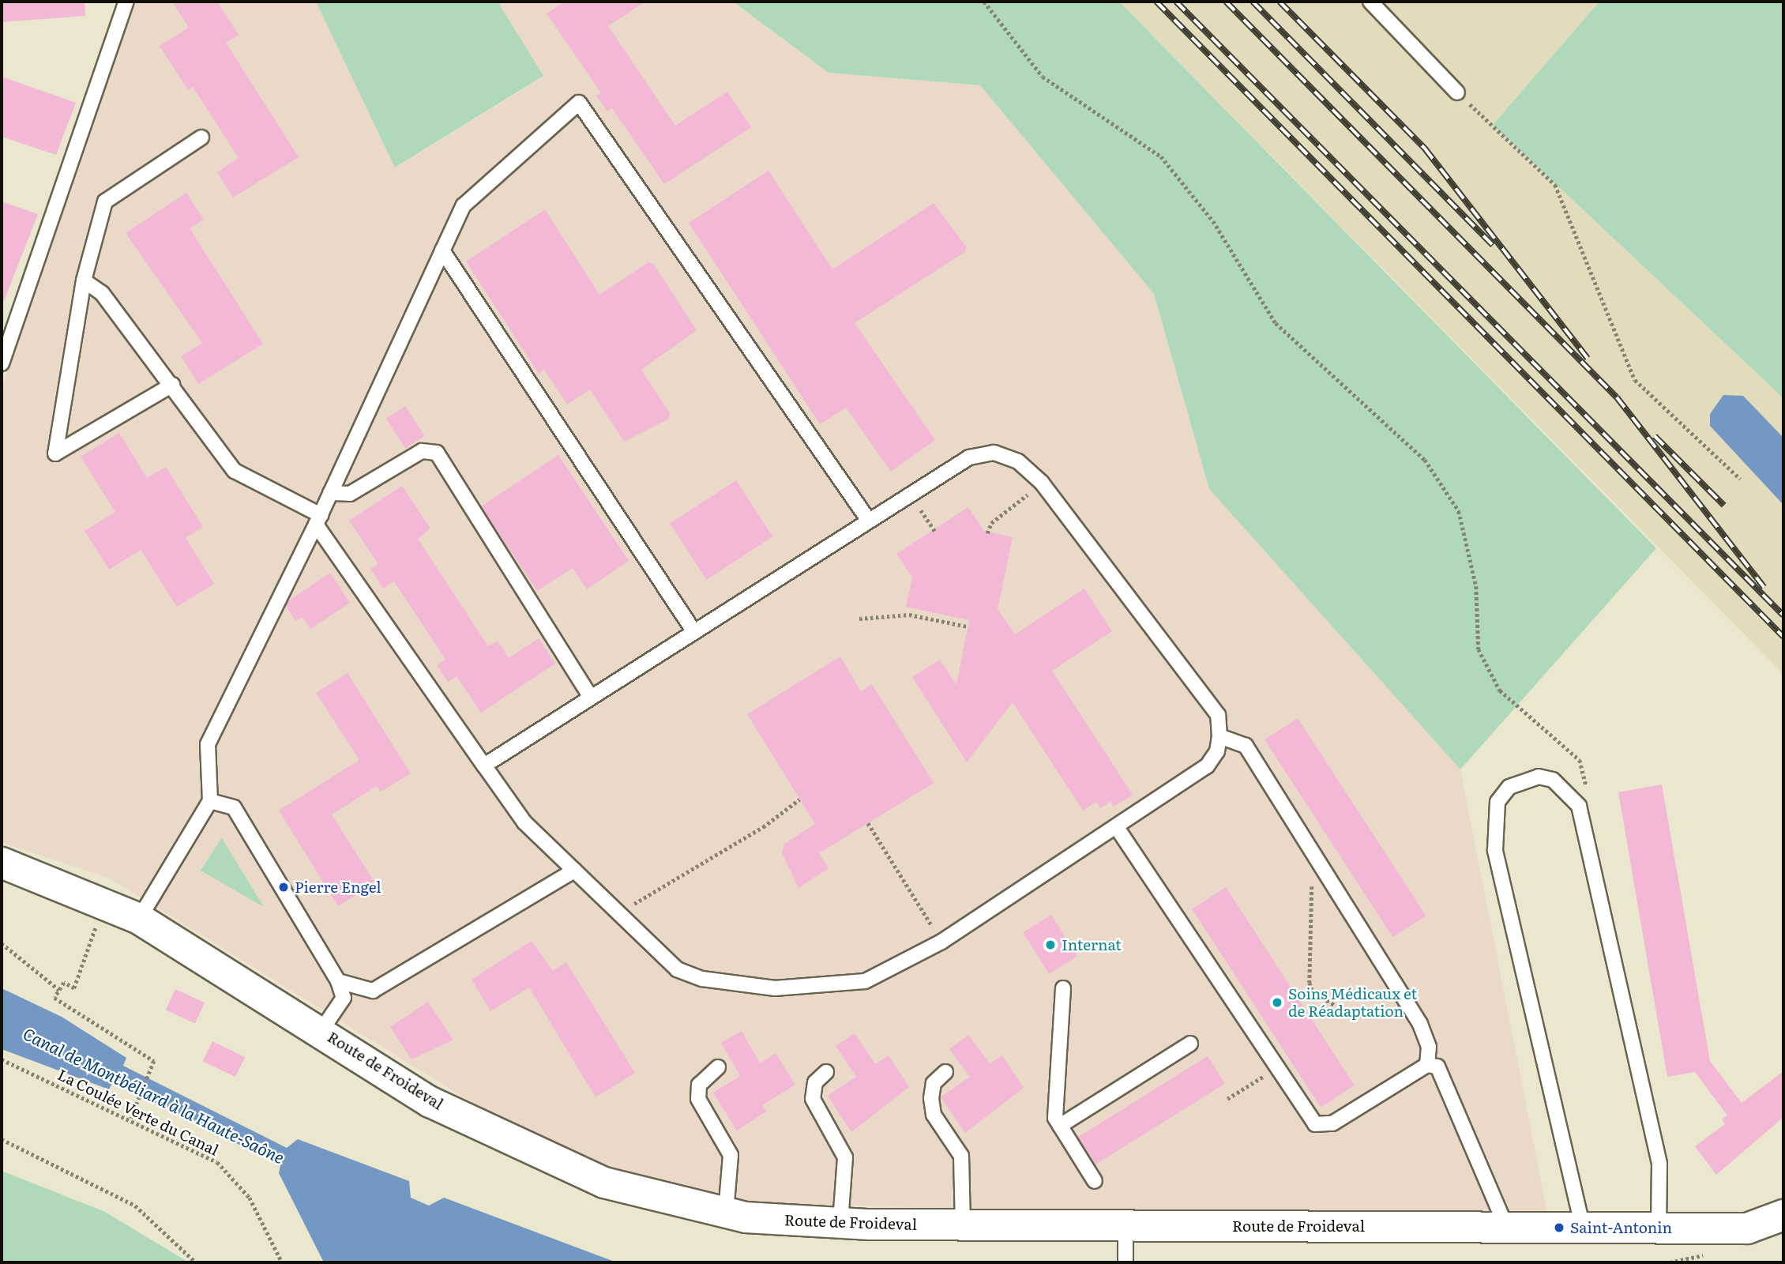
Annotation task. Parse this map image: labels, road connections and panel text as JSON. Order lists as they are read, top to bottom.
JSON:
{
  "streets": {
    "street": ["Route de Froideval"],
    "path": ["La Coulée Verte du Canal"]
  },
  "water": ["Canal de Montbéliard à la Haute-Saône"],
  "places": [
    "Pierre Engel",
    "Internat",
    "Soins Médicaux et de Réadaptation",
    "Saint-Antonin"
  ]
}
